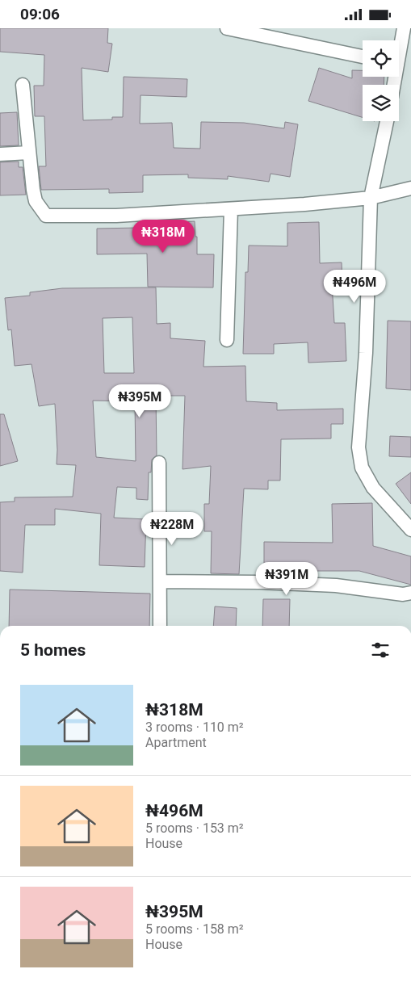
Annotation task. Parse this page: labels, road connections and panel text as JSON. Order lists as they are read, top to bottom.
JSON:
{
  "page": {
    "status": "09:06",
    "price": [
      "₦318M",
      "₦496M",
      "₦395M",
      "₦228M",
      "₦391M"
    ],
    "heading": "5 homes",
    "list": [
      {
        "name": "₦318M",
        "note": "3 rooms · 110 m² · Apartment"
      },
      {
        "name": "₦496M",
        "note": "5 rooms · 153 m² · House"
      },
      {
        "name": "₦395M",
        "note": "5 rooms · 158 m² · House"
      }
    ]
  }
}
